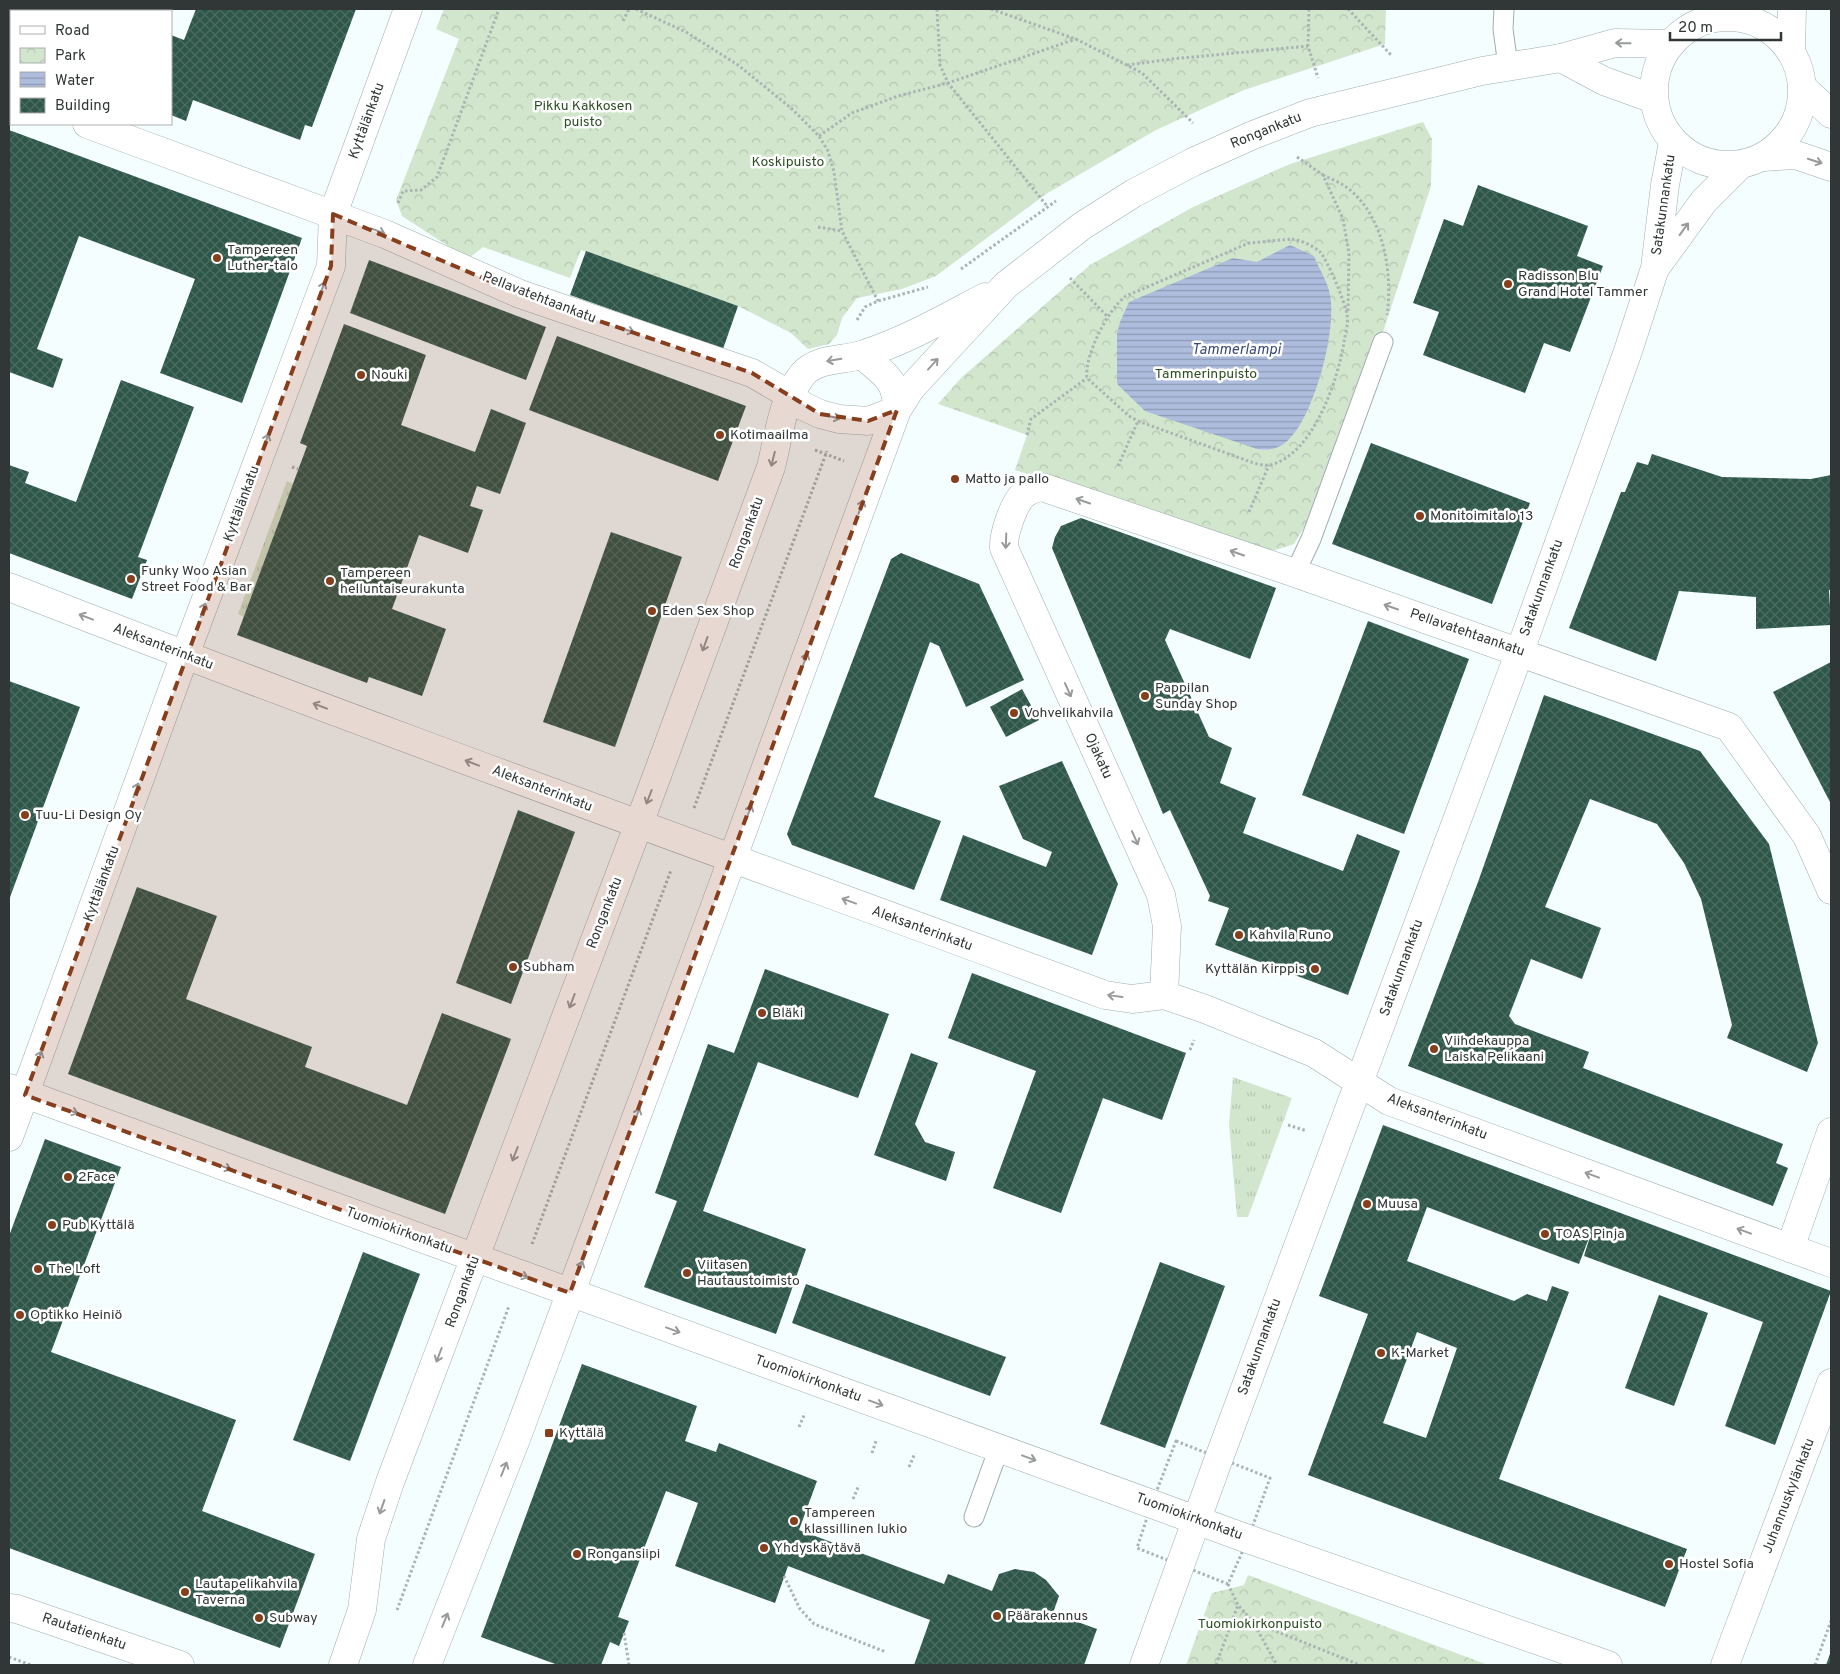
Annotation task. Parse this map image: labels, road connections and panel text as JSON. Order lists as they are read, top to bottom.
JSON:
{
  "streets": {
    "street": [
      "Kyttälänkatu",
      "Rongankatu",
      "Satakunnankatu",
      "Pellavatehtaankatu",
      "Aleksanterinkatu",
      "Ojakatu",
      "Tuomiokirkonkatu",
      "Juhannuskylänkatu",
      "Rautatienkatu"
    ]
  },
  "crossings": [
    ["Kyttälänkatu", "Pellavatehtaankatu"],
    ["Kyttälänkatu", "Aleksanterinkatu"],
    ["Kyttälänkatu", "Tuomiokirkonkatu"],
    ["Rongankatu", "Satakunnankatu"],
    ["Rongankatu", "Pellavatehtaankatu"],
    ["Rongankatu", "Aleksanterinkatu"],
    ["Rongankatu", "Tuomiokirkonkatu"],
    ["Satakunnankatu", "Pellavatehtaankatu"],
    ["Satakunnankatu", "Aleksanterinkatu"],
    ["Satakunnankatu", "Tuomiokirkonkatu"],
    ["Pellavatehtaankatu", "Ojakatu"],
    ["Aleksanterinkatu", "Ojakatu"]
  ],
  "one_way": [
    "Kyttälänkatu",
    "Aleksanterinkatu",
    "Ojakatu",
    "Tuomiokirkonkatu"
  ],
  "water": ["Tammerlampi"],
  "parks": [
    "Pikku Kakkosen puisto",
    "Koskipuisto",
    "Tammerinpuisto",
    "Tuomiokirkonpuisto"
  ],
  "places": {
    "other": [
      "Tampereen Luther-talo",
      "Radisson Blu Grand Hotel Tammer",
      "Nouki",
      "Kotimaailma",
      "Matto ja pallo",
      "Monitoimitalo 13",
      "Funky Woo Asian Street Food & Bar",
      "Tampereen helluntaiseurakunta",
      "Eden Sex Shop",
      "Pappilan Sunday Shop",
      "Vohvelikahvila",
      "Tuu-Li Design Oy",
      "Kahvila Runo",
      "Subham",
      "Kyttälän Kirppis",
      "Bläki",
      "Viihdekauppa Laiska Pelikaani",
      "2Face",
      "Muusa",
      "Pub Kyttälä",
      "TOAS Pinja",
      "The Loft",
      "Viitasen Hautaustoimisto",
      "Optikko Heiniö",
      "K-Market",
      "Tampereen klassillinen lukio",
      "Yhdyskäytävä",
      "Rongansiipi",
      "Hostel Sofia",
      "Lautapelikahvila Taverna",
      "Päärakennus",
      "Subway"
    ],
    "transit": ["Kyttälä"]
  },
  "legend": [
    "Road",
    "Park",
    "Water",
    "Building"
  ],
  "scale_bar": "20 m"
}
